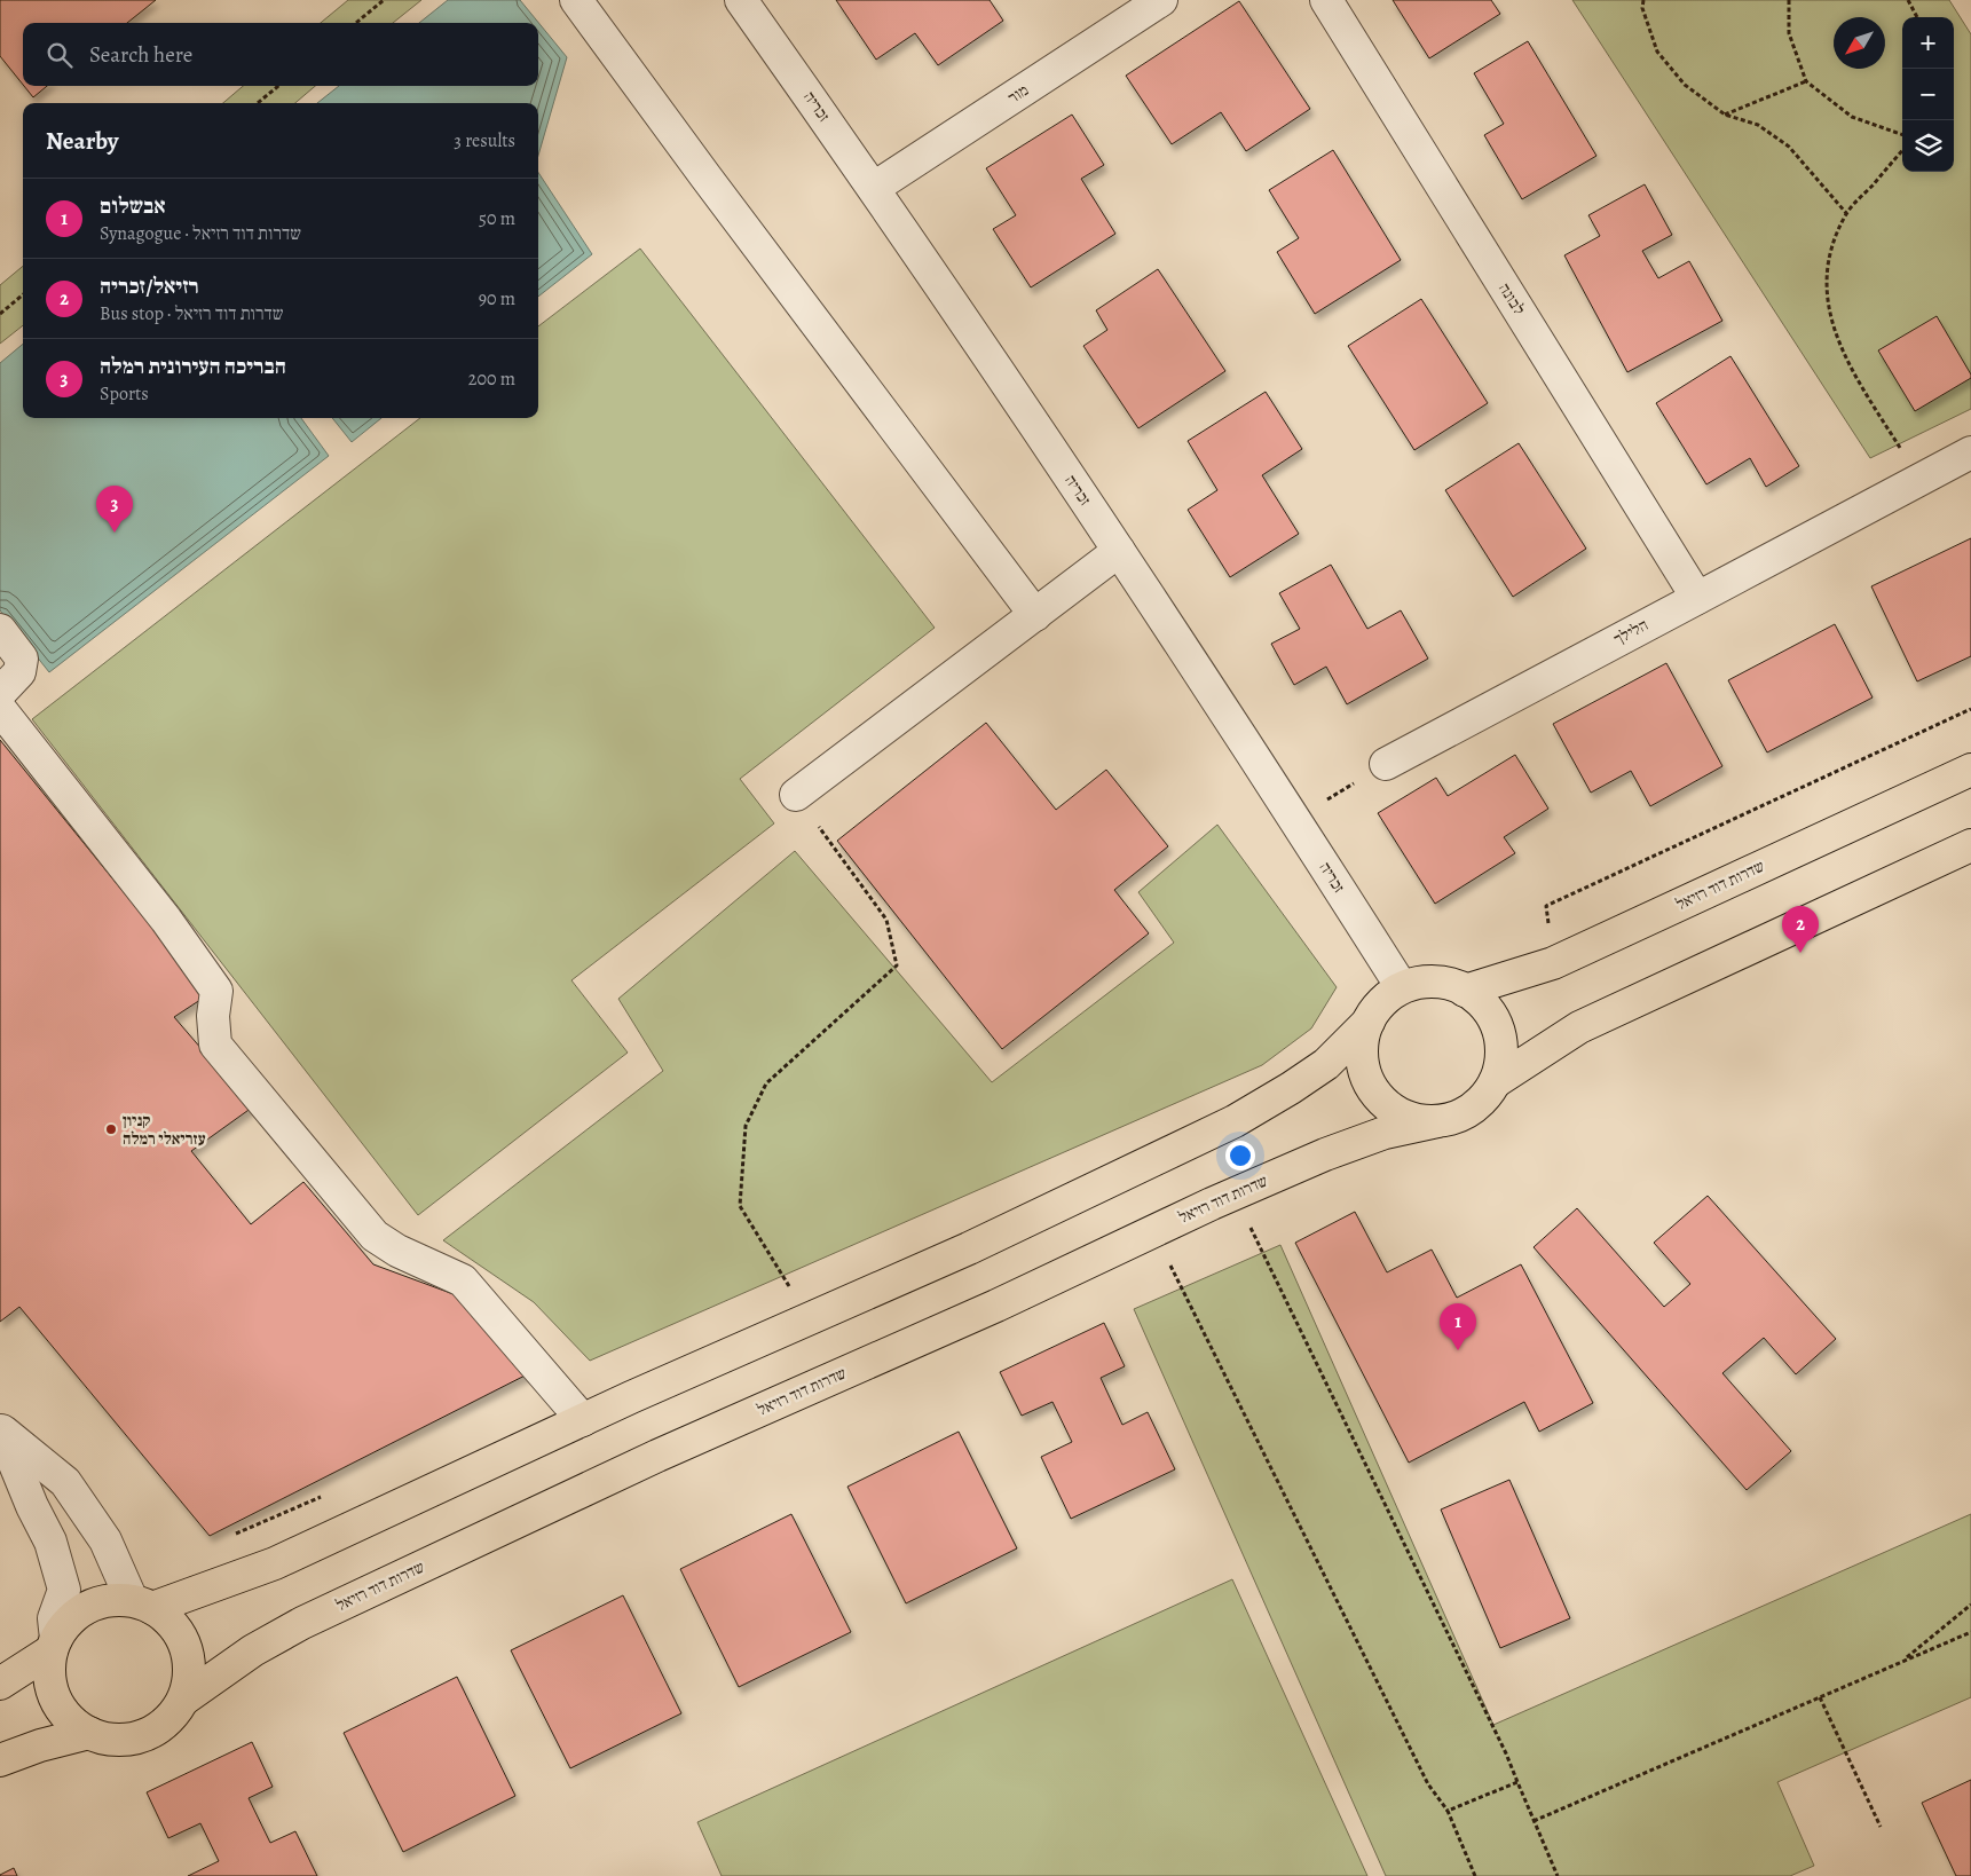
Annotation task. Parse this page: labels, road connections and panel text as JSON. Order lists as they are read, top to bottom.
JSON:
{
  "streets": {
    "main road": ["שדרות דוד רזיאל"],
    "street": [
      "מור",
      "זכריה",
      "לבונה",
      "הלילך"
    ]
  },
  "crossings": [
    ["מור", "זכריה"],
    ["זכריה", "שדרות דוד רזיאל"],
    ["לבונה", "הלילך"]
  ],
  "places": ["קניון עזריאלי רמלה"],
  "north": "bottom left",
  "page": {
    "map_buttons": ["+", "−"],
    "search": "Search here",
    "heading": ["Nearby", "3 results"],
    "list": [
      {
        "mark": "1",
        "name": "אבשלום",
        "note": "Synagogue · שדרות דוד רזיאל",
        "value": "50 m"
      },
      {
        "mark": "2",
        "name": "רזיאל/זכריה",
        "note": "Bus stop · שדרות דוד רזיאל",
        "value": "90 m"
      },
      {
        "mark": "3",
        "name": "הבריכה העירונית רמלה",
        "note": "Sports",
        "value": "200 m"
      }
    ],
    "pins": ["3", "2", "1"]
  }
}
